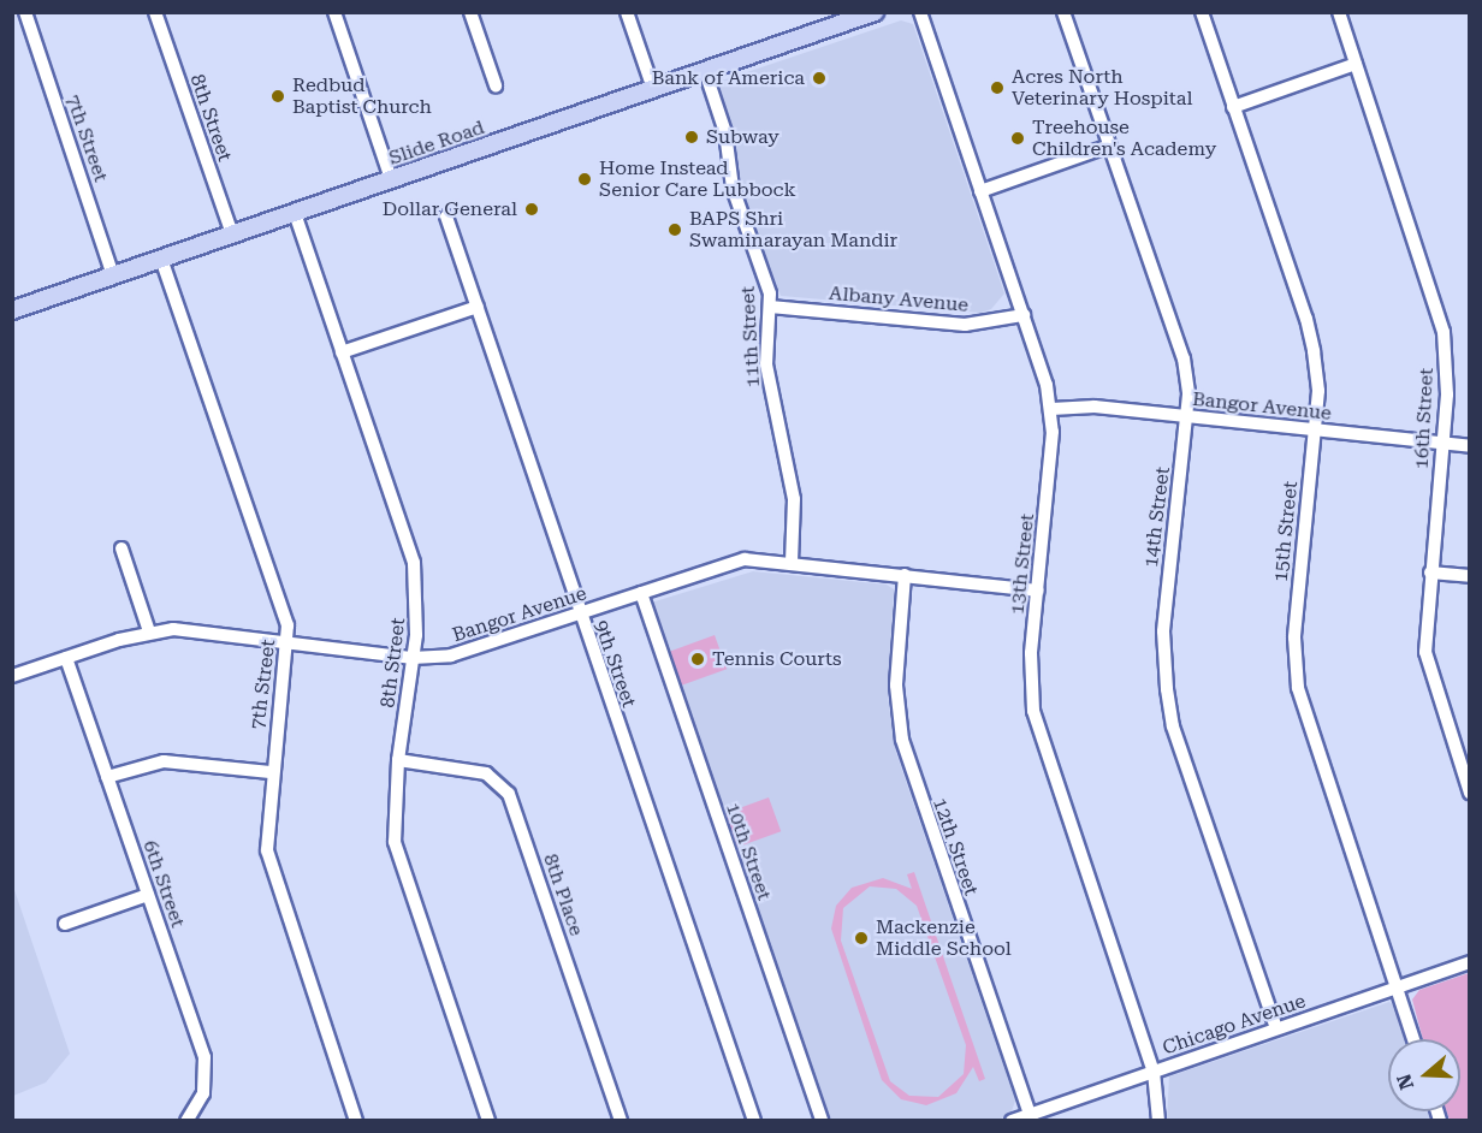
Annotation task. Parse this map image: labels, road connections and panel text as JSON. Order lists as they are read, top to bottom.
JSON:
{
  "streets": {
    "main road": ["Slide Road"],
    "street": [
      "8th Street",
      "7th Street",
      "Albany Avenue",
      "11th Street",
      "Bangor Avenue",
      "16th Street",
      "14th Street",
      "15th Street",
      "13th Street",
      "9th Street",
      "12th Street",
      "10th Street",
      "6th Street",
      "8th Place",
      "Chicago Avenue"
    ]
  },
  "crossings": [
    ["8th Street", "Slide Road"],
    ["8th Street", "Bangor Avenue"],
    ["8th Street", "8th Place"],
    ["7th Street", "Slide Road"],
    ["7th Street", "Bangor Avenue"],
    ["Slide Road", "11th Street"],
    ["Albany Avenue", "11th Street"],
    ["Albany Avenue", "13th Street"],
    ["11th Street", "Bangor Avenue"],
    ["Bangor Avenue", "16th Street"],
    ["Bangor Avenue", "14th Street"],
    ["Bangor Avenue", "15th Street"],
    ["Bangor Avenue", "13th Street"],
    ["Bangor Avenue", "9th Street"],
    ["Bangor Avenue", "12th Street"],
    ["Bangor Avenue", "10th Street"],
    ["Bangor Avenue", "6th Street"],
    ["14th Street", "Chicago Avenue"],
    ["15th Street", "Chicago Avenue"],
    ["13th Street", "Chicago Avenue"],
    ["12th Street", "Chicago Avenue"]
  ],
  "places": [
    "Bank of America",
    "Acres North Veterinary Hospital",
    "Redbud Baptist Church",
    "Subway",
    "Treehouse Children's Academy",
    "Home Instead Senior Care Lubbock",
    "Dollar General",
    "BAPS Shri Swaminarayan Mandir",
    "Tennis Courts",
    "Mackenzie Middle School"
  ],
  "north": "left"
}
